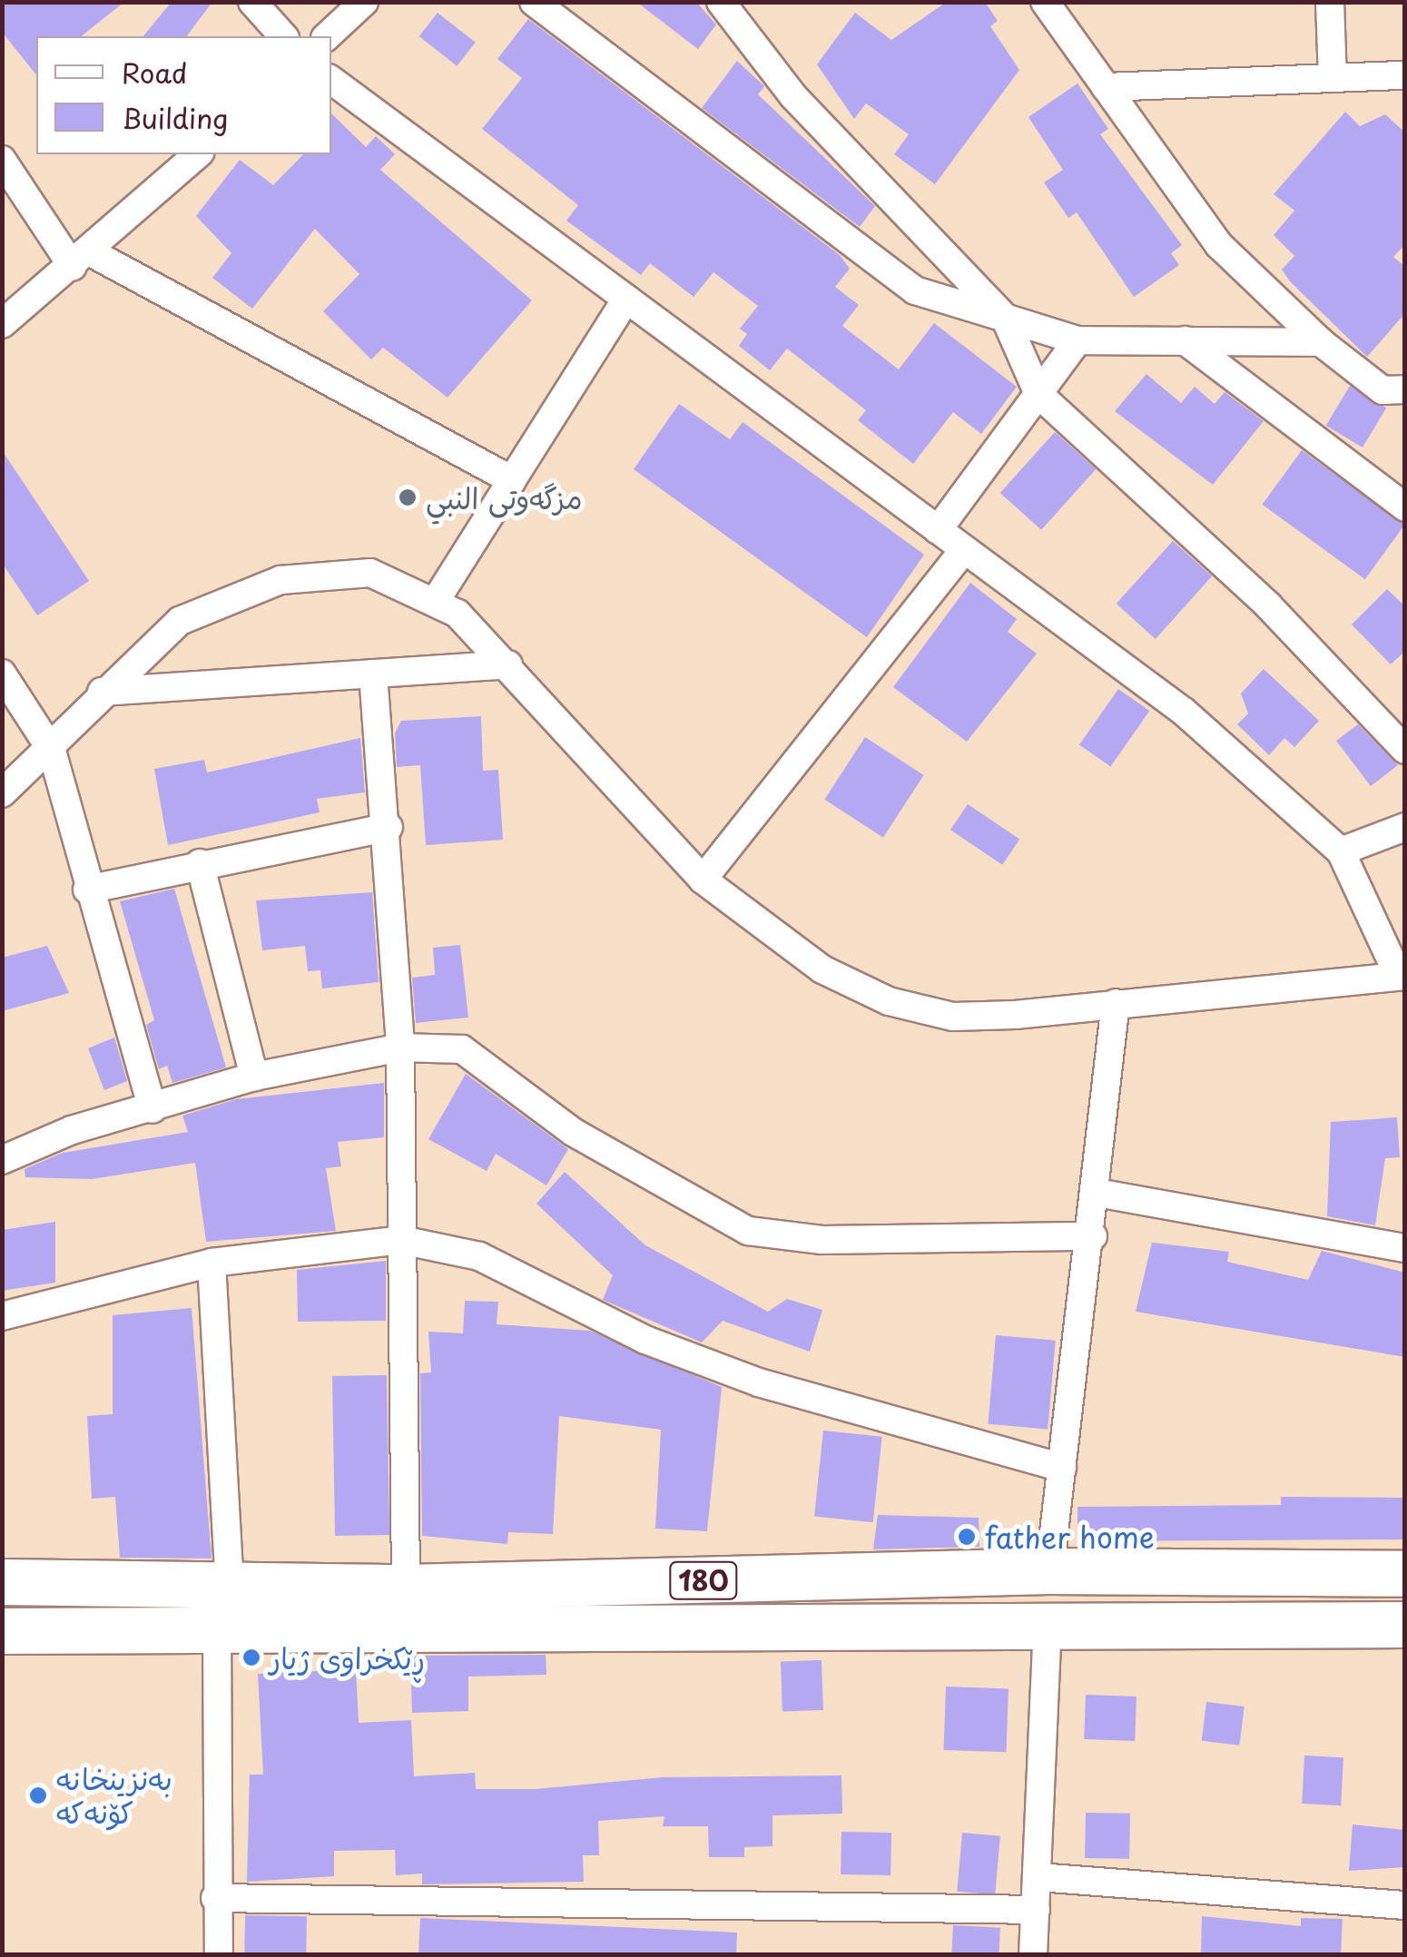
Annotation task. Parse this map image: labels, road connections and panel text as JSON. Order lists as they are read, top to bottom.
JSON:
{
  "streets": {
    "highway": ["180"]
  },
  "places": [
    "مزگەوتی النبي",
    "father home",
    "ڕێکخراوی ژیار",
    "بەنزینخانە کۆنەکە"
  ],
  "legend": ["Road", "Building"]
}
